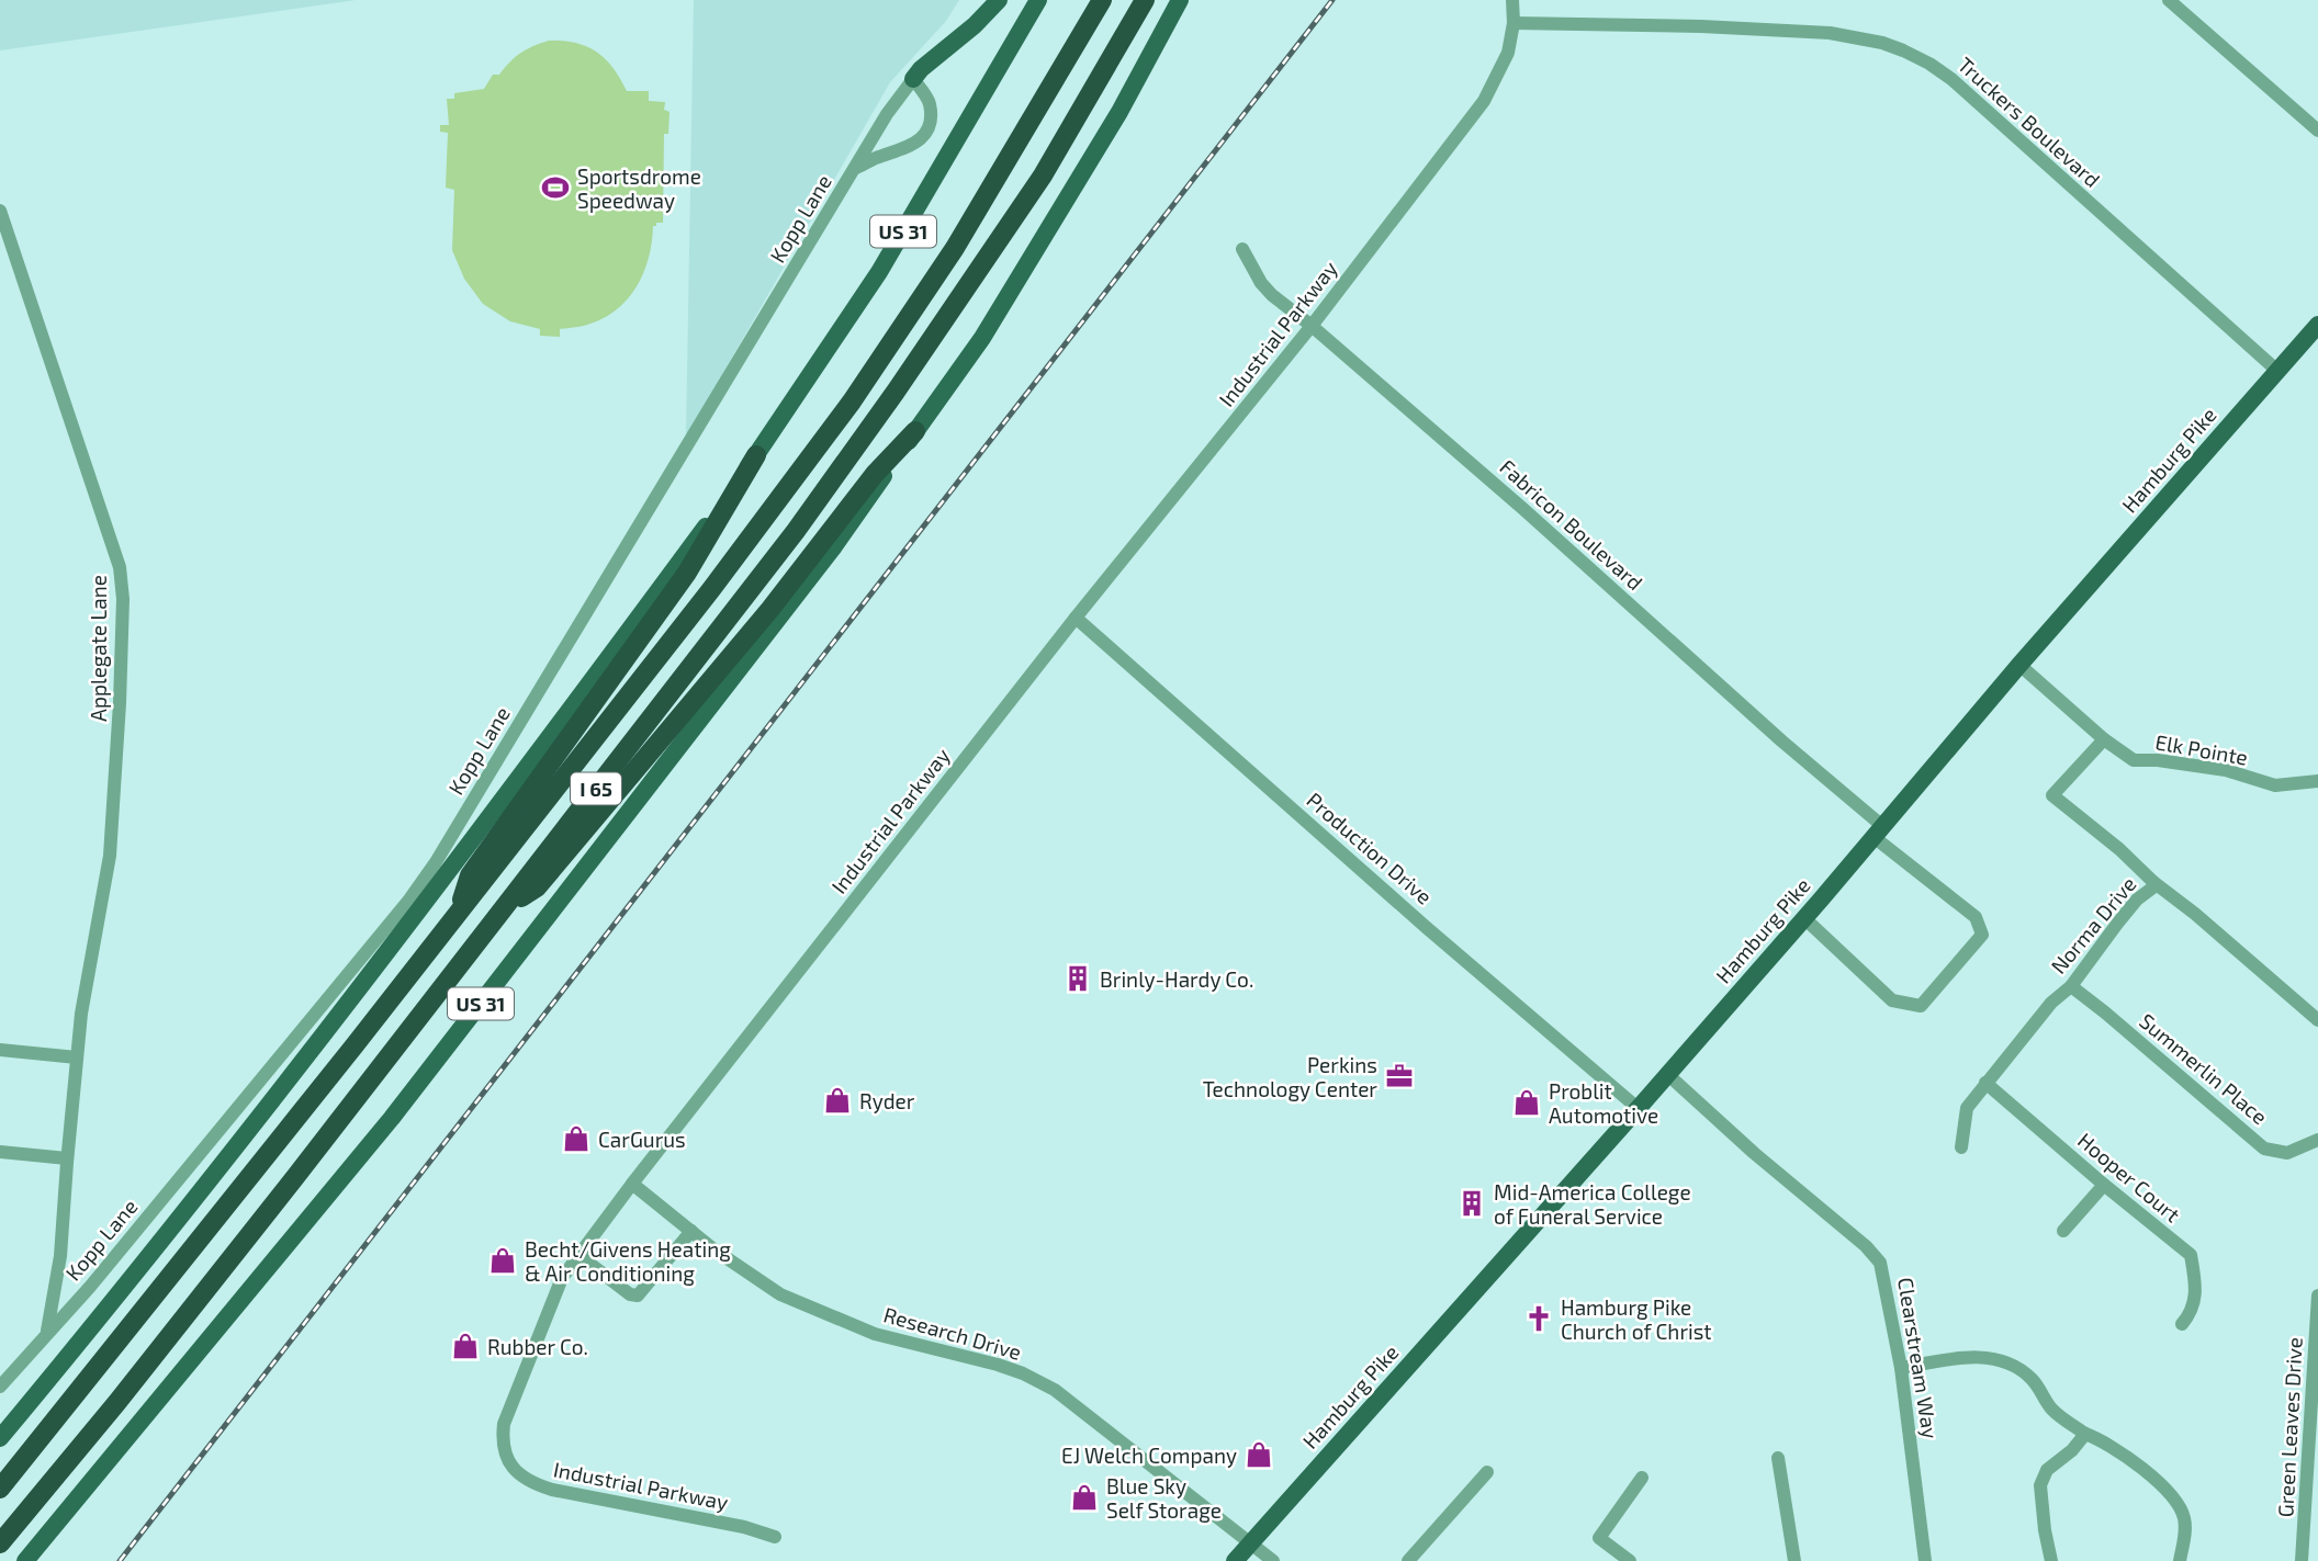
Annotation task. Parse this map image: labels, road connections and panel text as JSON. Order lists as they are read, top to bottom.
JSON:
{
  "streets": {
    "highway": ["I 65"],
    "main road": ["US 31", "Hamburg Pike"],
    "street": [
      "Truckers Boulevard",
      "Kopp Lane",
      "Industrial Parkway",
      "Fabricon Boulevard",
      "Applegate Lane",
      "Elk Pointe",
      "Production Drive",
      "Norma Drive",
      "Summerlin Place",
      "Hooper Court",
      "Research Drive",
      "Clearstream Way",
      "Green Leaves Drive"
    ]
  },
  "crossings": [
    ["Truckers Boulevard", "Industrial Parkway"],
    ["Truckers Boulevard", "Hamburg Pike"],
    ["Kopp Lane", "Applegate Lane"],
    ["Industrial Parkway", "Fabricon Boulevard"],
    ["Industrial Parkway", "Production Drive"],
    ["Industrial Parkway", "Research Drive"],
    ["Hamburg Pike", "Fabricon Boulevard"],
    ["Hamburg Pike", "Elk Pointe"],
    ["Hamburg Pike", "Production Drive"],
    ["Hamburg Pike", "Research Drive"],
    ["Hamburg Pike", "Clearstream Way"],
    ["Elk Pointe", "Norma Drive"],
    ["Norma Drive", "Summerlin Place"],
    ["Norma Drive", "Hooper Court"]
  ],
  "places": {
    "sports": ["Sportsdrome Speedway"],
    "building": ["Brinly-Hardy Co.", "Mid-America College of Funeral Service"],
    "office": ["Perkins Technology Center"],
    "shop": [
      "Ryder",
      "Problit Automotive",
      "CarGurus",
      "Becht/Givens Heating & Air Conditioning",
      "Rubber Co.",
      "EJ Welch Company",
      "Blue Sky Self Storage"
    ],
    "church": ["Hamburg Pike Church of Christ"]
  }
}
